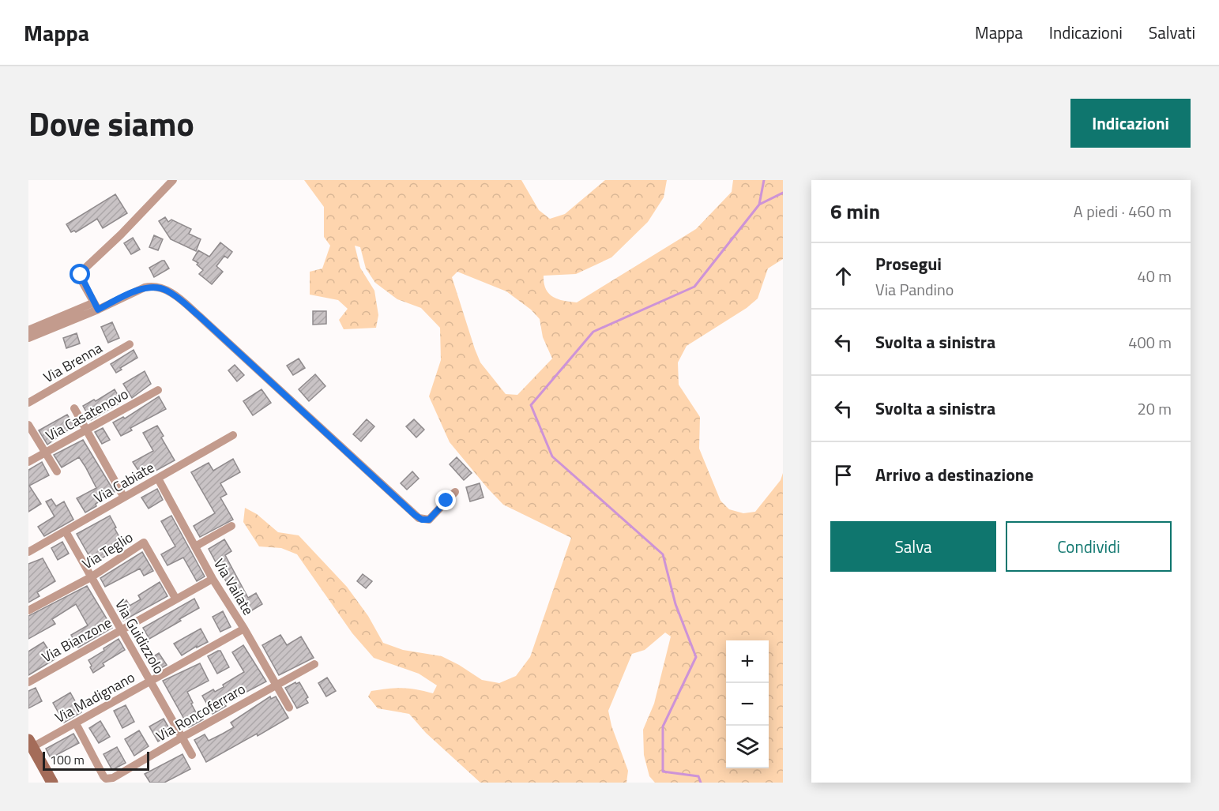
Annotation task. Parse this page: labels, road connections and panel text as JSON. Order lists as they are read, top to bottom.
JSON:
{
  "streets": {
    "street": [
      "Via Brenna",
      "Via Casatenovo",
      "Via Cabiate",
      "Via Teglio",
      "Via Vailate",
      "Via Guidizzolo",
      "Via Bianzone",
      "Via Madignano",
      "Via Roncoferraro"
    ]
  },
  "crossings": [
    ["Via Cabiate", "Via Vailate"],
    ["Via Cabiate", "Via Guidizzolo"],
    ["Via Teglio", "Via Guidizzolo"],
    ["Via Teglio", "Via Bianzone"],
    ["Via Vailate", "Via Bianzone"],
    ["Via Vailate", "Via Madignano"],
    ["Via Vailate", "Via Roncoferraro"],
    ["Via Guidizzolo", "Via Bianzone"],
    ["Via Guidizzolo", "Via Madignano"],
    ["Via Guidizzolo", "Via Roncoferraro"],
    ["Via Madignano", "Via Roncoferraro"]
  ],
  "scale_bar": "100 m",
  "page": {
    "header": "Mappa",
    "nav": ["Mappa", "Indicazioni", "Salvati"],
    "title": "Dove siamo",
    "buttons": [
      "Indicazioni",
      ["Salva", "Condividi"]
    ],
    "heading": ["6 min", "A piedi · 460 m"],
    "list": [
      ["Prosegui", "Via Pandino", "40 m"],
      ["Svolta a sinistra", "400 m"],
      ["Svolta a sinistra", "20 m"],
      "Arrivo a destinazione"
    ],
    "map_buttons": ["+", "−"],
    "scale": "100 m"
  }
}
